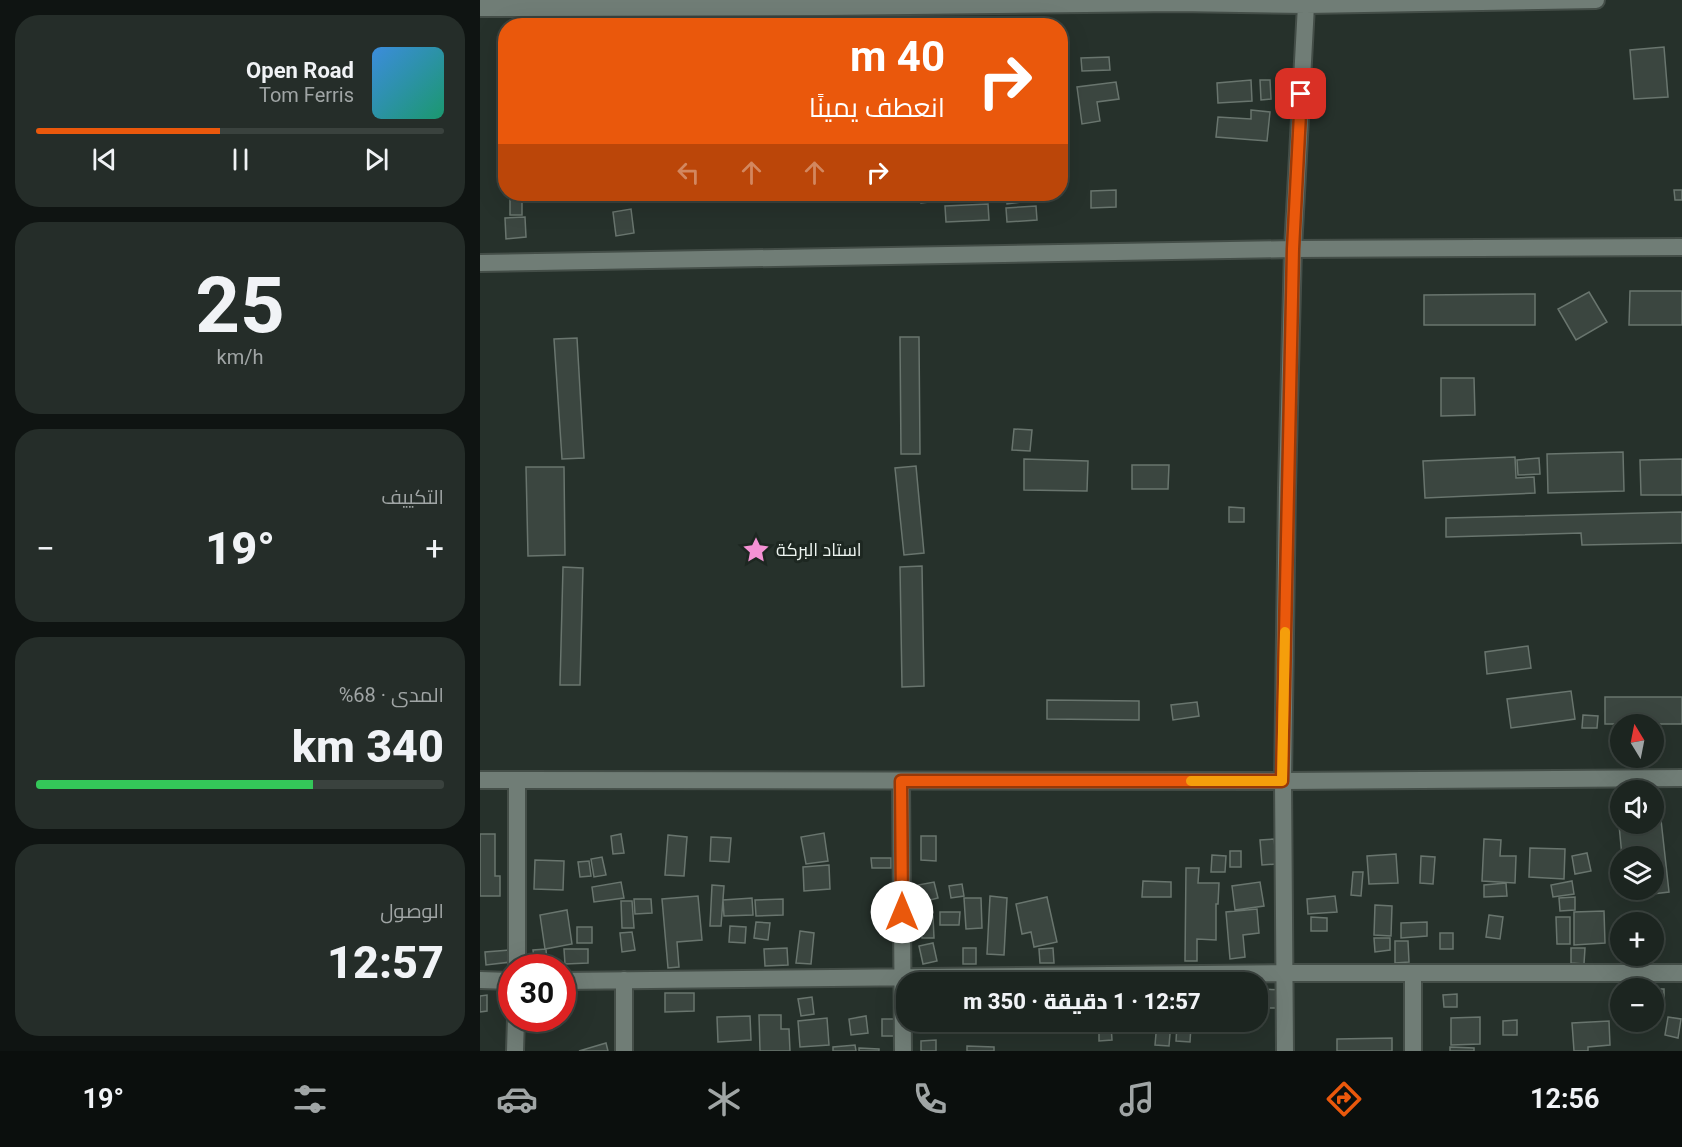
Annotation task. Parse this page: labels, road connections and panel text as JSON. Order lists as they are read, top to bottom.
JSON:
{
  "places": {
    "place": ["استاد البركة"]
  },
  "north": "top",
  "page": {
    "turn": ["40 m", "انعطف يمينًا"],
    "song": ["Open Road", "Tom Ferris"],
    "tile": [
      ["25", "km/h"],
      "التكييف",
      ["المدى · 68%", "340 km"],
      ["الوصول", "12:57"]
    ],
    "heat": ["−", "19°", "+"],
    "map_buttons": ["+", "−"],
    "limit": "30",
    "trip": "12:57 · 1 دقيقة · 350 m",
    "tabs": ["12:56", "19°"]
  }
}
